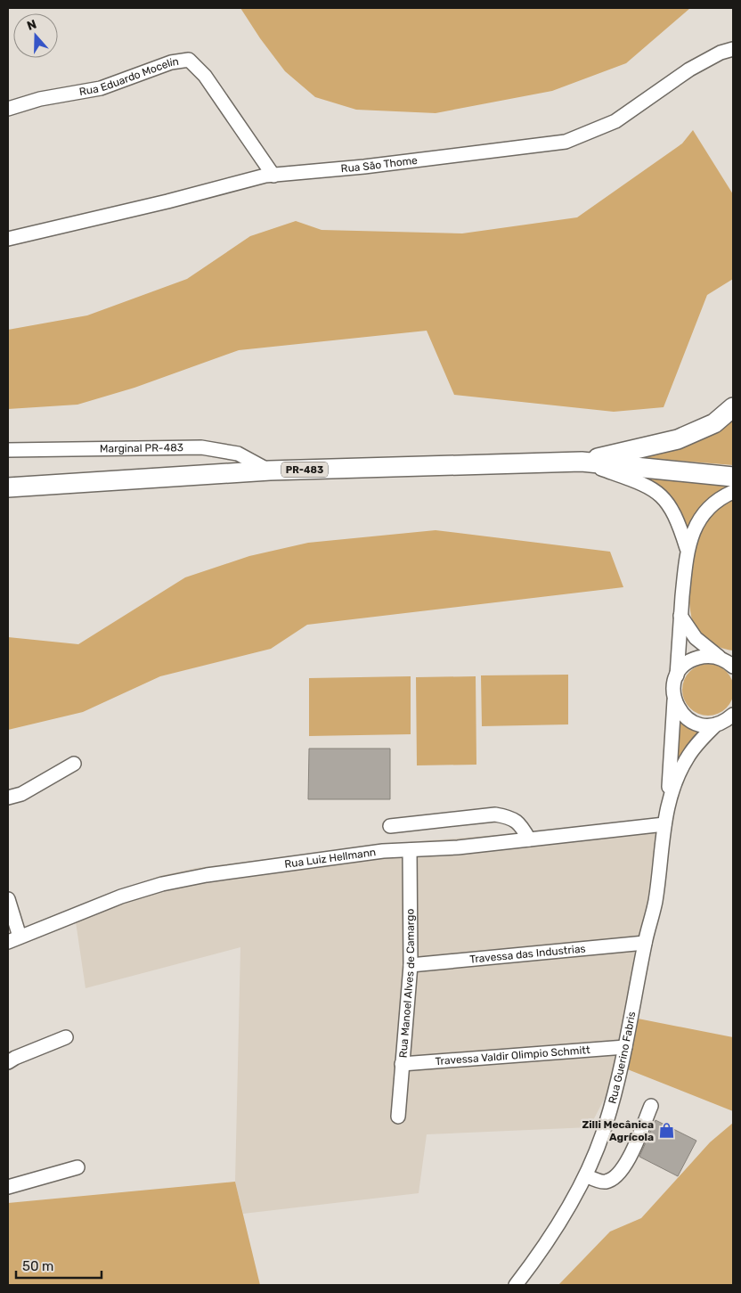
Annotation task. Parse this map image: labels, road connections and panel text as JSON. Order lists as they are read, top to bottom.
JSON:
{
  "streets": {
    "highway": ["PR-483"],
    "street": [
      "Rua Eduardo Mocelin",
      "Rua São Thome",
      "Marginal PR-483",
      "Rua Luiz Hellmann",
      "Travessa das Industrias",
      "Rua Manoel Alves de Camargo",
      "Travessa Valdir Olimpio Schmitt",
      "Rua Guerino Fabris"
    ]
  },
  "crossings": [
    ["Rua Eduardo Mocelin", "Rua São Thome"],
    ["Marginal PR-483", "PR-483"],
    ["Rua Luiz Hellmann", "Rua Manoel Alves de Camargo"],
    ["Rua Luiz Hellmann", "Rua Guerino Fabris"],
    ["Travessa das Industrias", "Rua Manoel Alves de Camargo"],
    ["Travessa das Industrias", "Rua Guerino Fabris"],
    ["Rua Manoel Alves de Camargo", "Travessa Valdir Olimpio Schmitt"],
    ["Travessa Valdir Olimpio Schmitt", "Rua Guerino Fabris"]
  ],
  "places": {
    "shop": ["Zilli Mecânica Agrícola"]
  },
  "scale_bar": "50 m",
  "north": "top"
}
